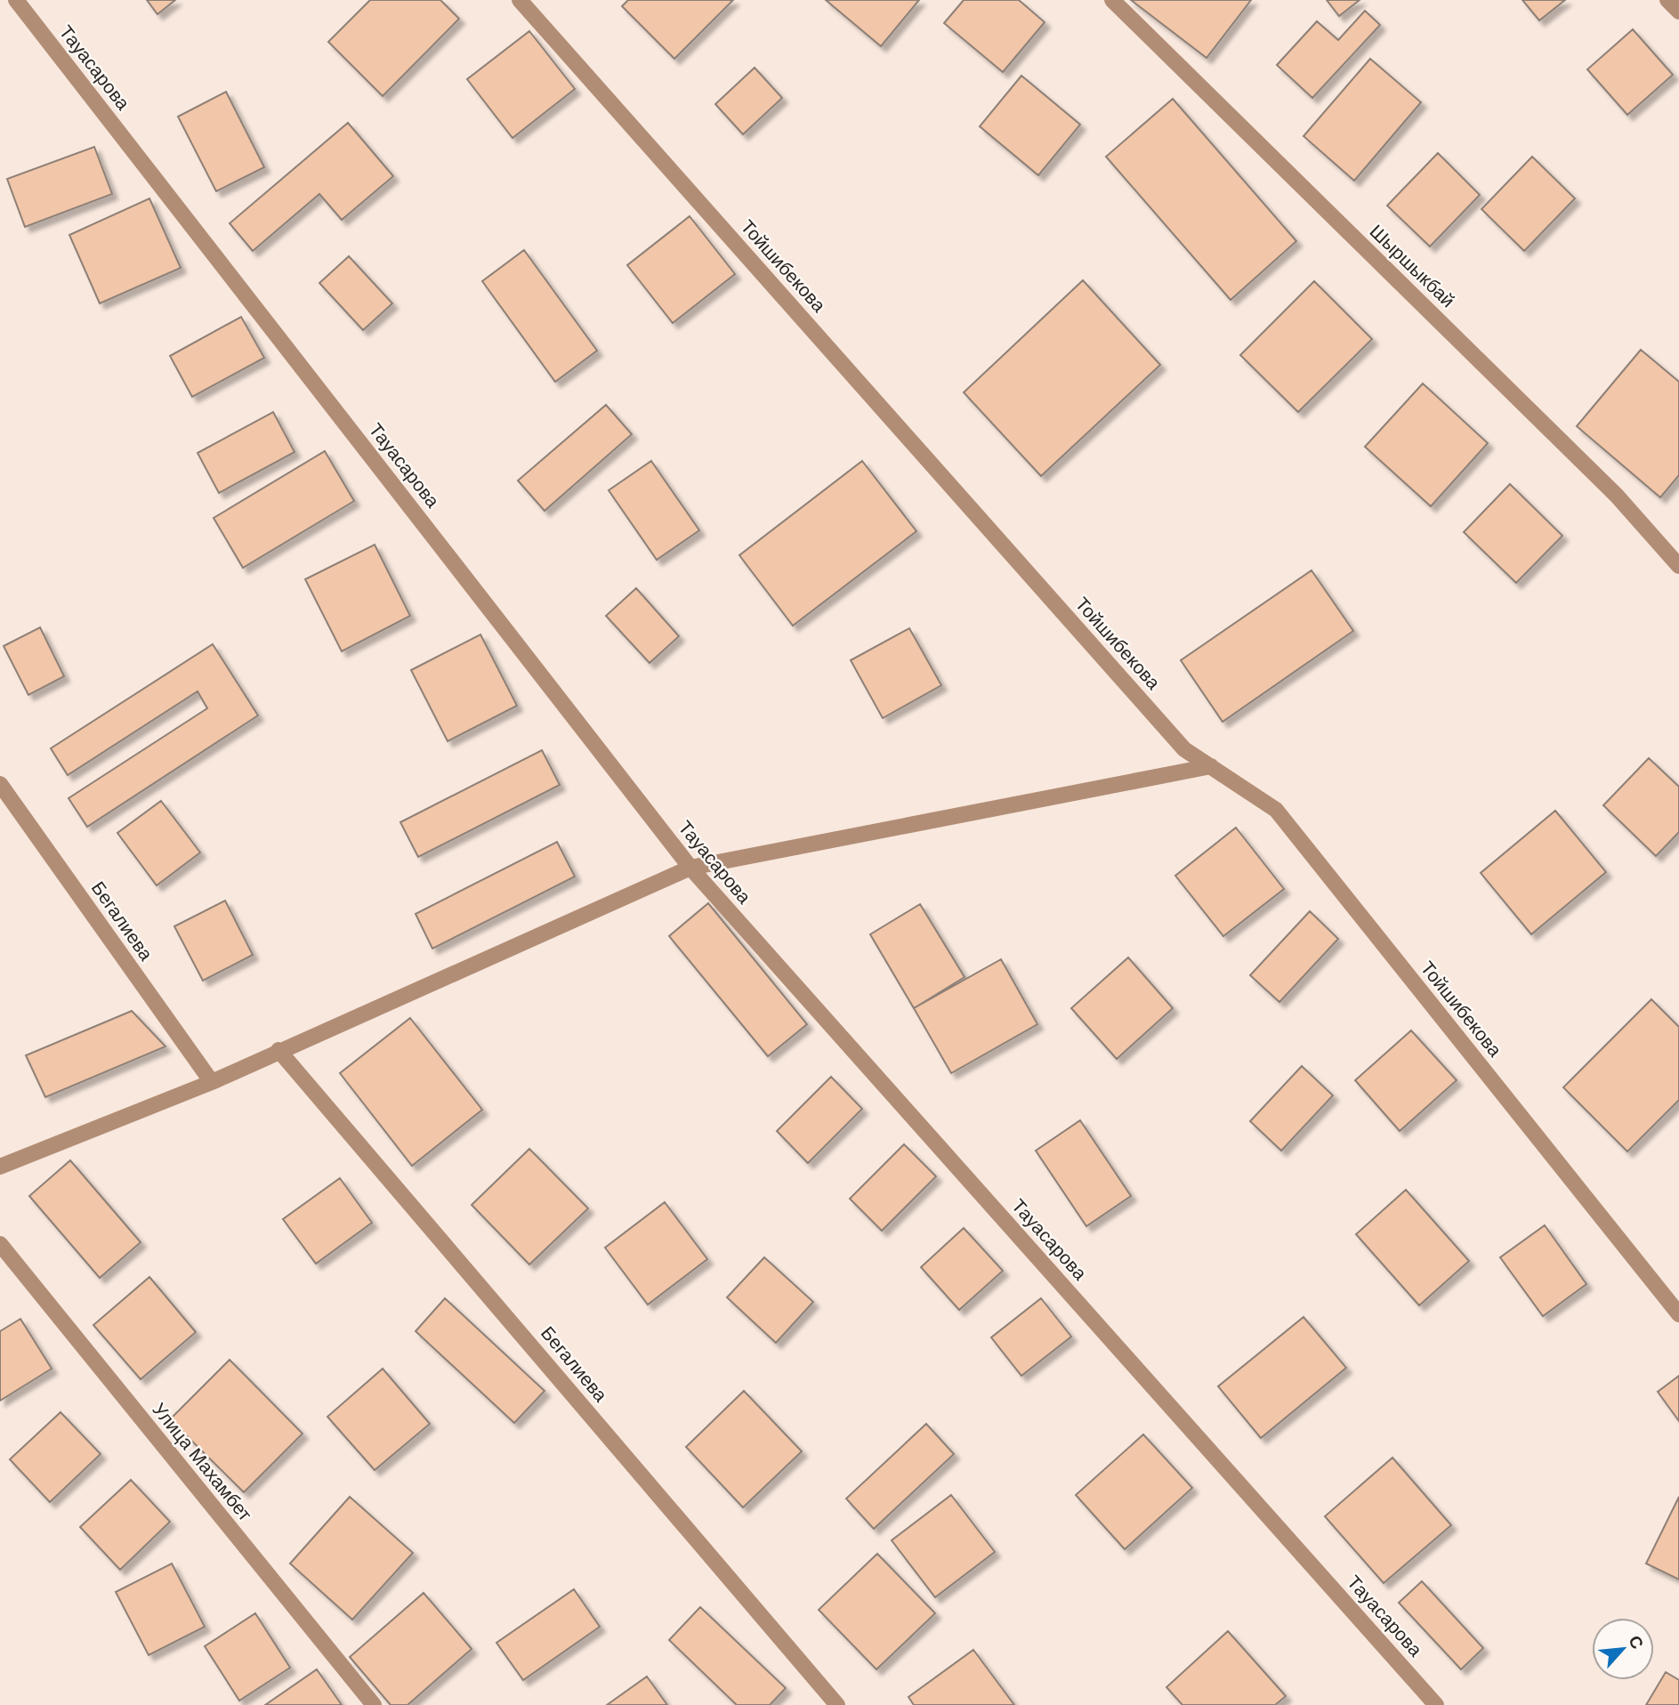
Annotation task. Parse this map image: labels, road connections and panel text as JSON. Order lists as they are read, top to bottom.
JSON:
{
  "streets": {
    "street": [
      "Тауасарова",
      "Тойшибекова",
      "Шыршыкбай",
      "Бегалиева",
      "Улица Махамбет"
    ]
  },
  "north": "top right"
}
